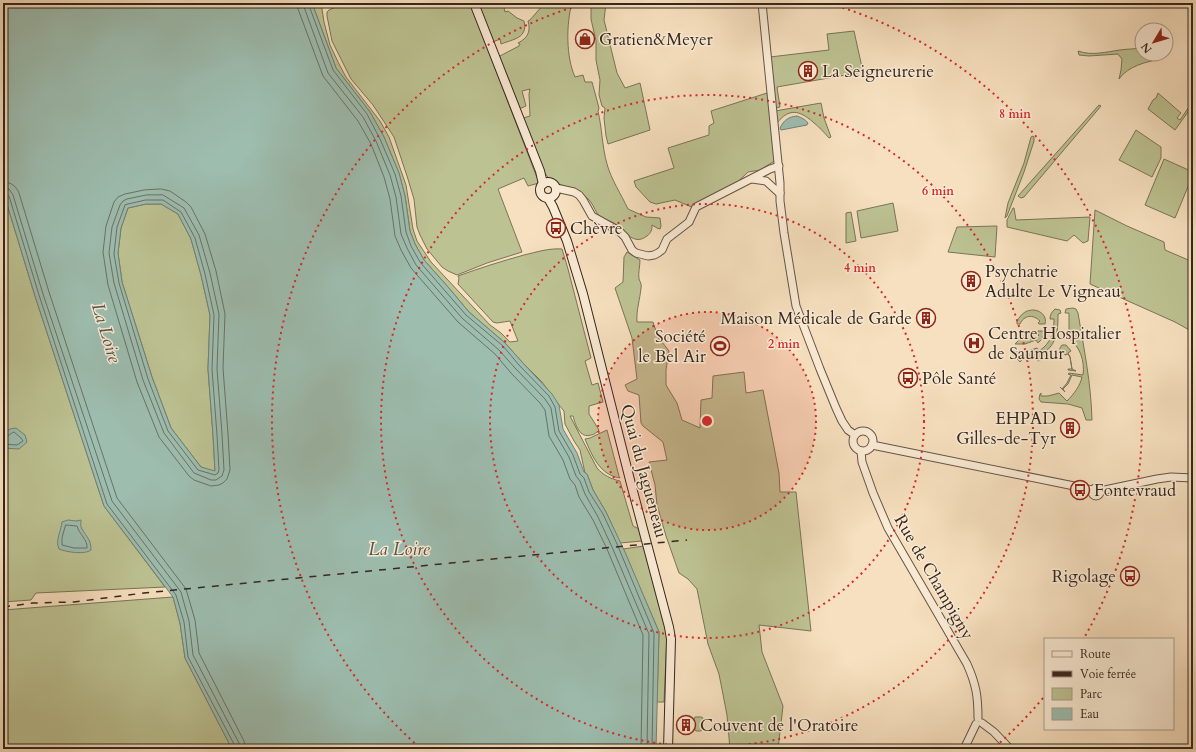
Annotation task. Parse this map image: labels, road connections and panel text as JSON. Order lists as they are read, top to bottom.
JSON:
{
  "streets": {
    "main road": ["Quai du Jagueneau"],
    "street": ["Rue de Champigny"]
  },
  "water": ["La Loire"],
  "places": {
    "shop": ["Gratien&Meyer"],
    "building": [
      "La Seigneurerie",
      "Psychatrie Adulte Le Vigneau",
      "Maison Médicale de Garde",
      "EHPAD Gilles-de-Tyr",
      "Couvent de l'Oratoire"
    ],
    "bus stop": [
      "Chèvre",
      "Pôle Santé",
      "Fontevraud",
      "Rigolage"
    ],
    "hospital": ["Centre Hospitalier de Saumur"],
    "sports": ["Société le Bel Air"]
  },
  "legend": [
    "Route",
    "Voie ferrée",
    "Parc",
    "Eau"
  ],
  "north": "bottom left",
  "rings": [
    "8 min",
    "6 min",
    "4 min",
    "2 min"
  ]
}
